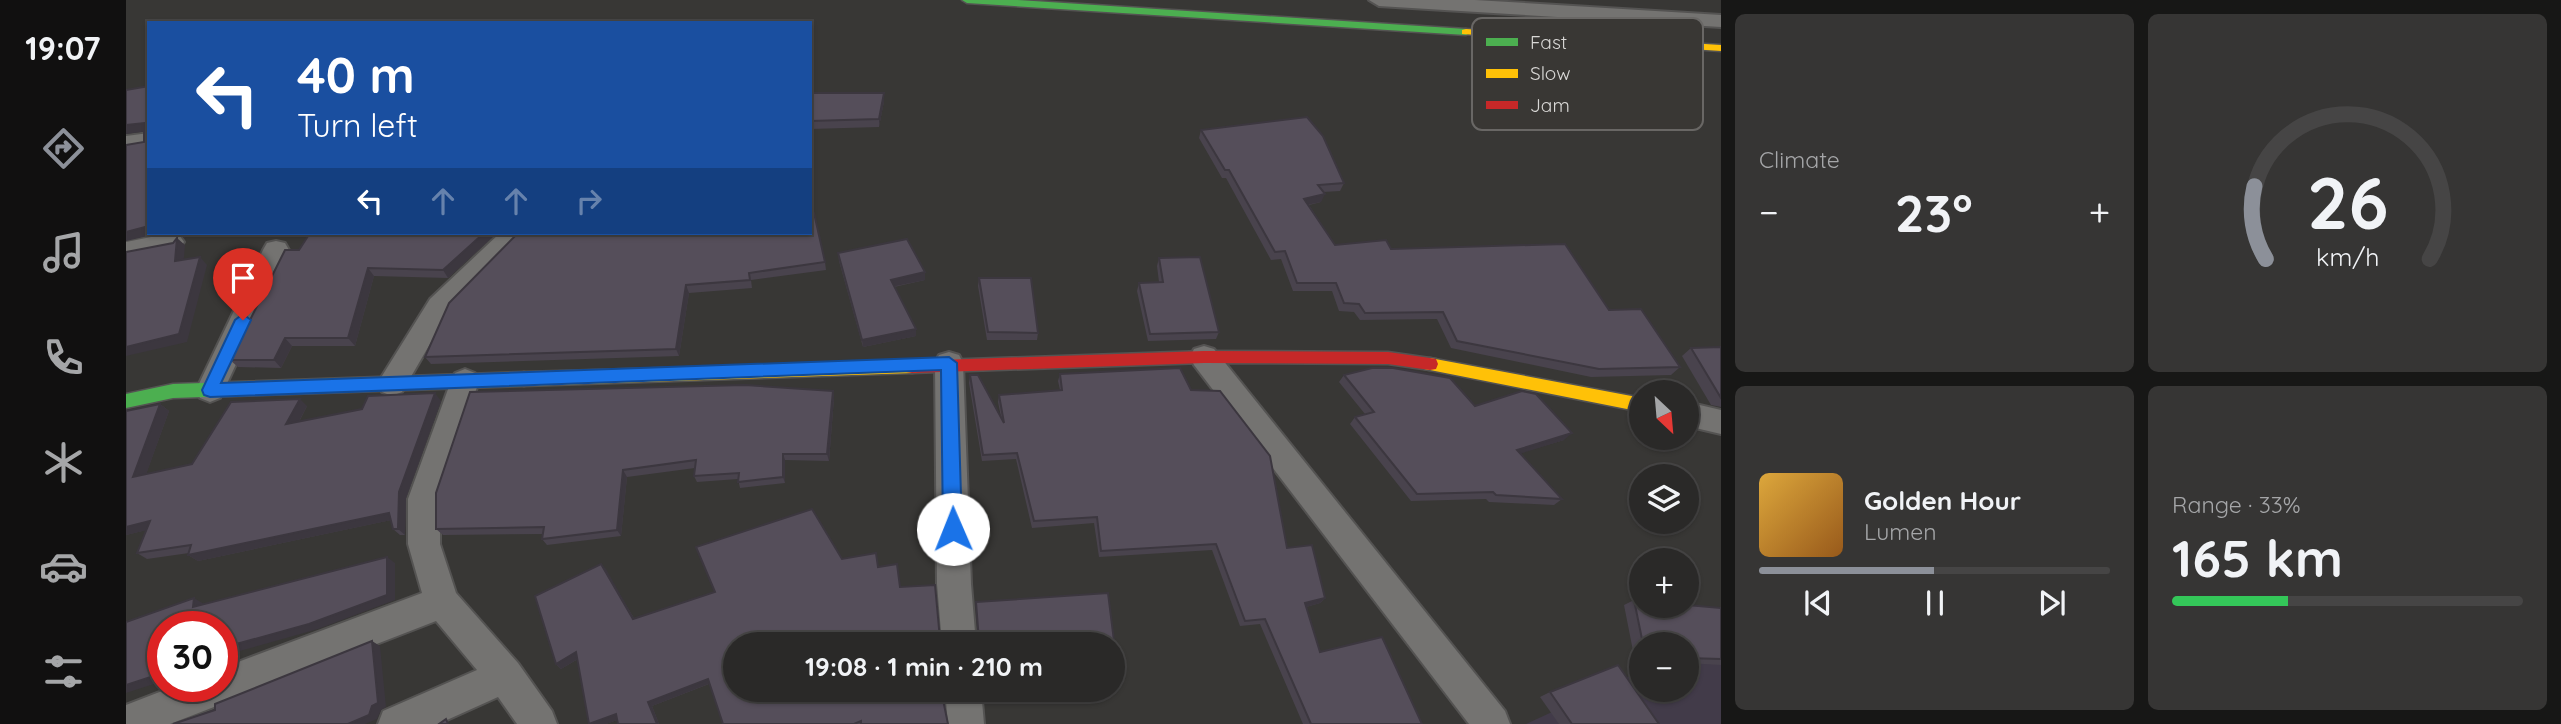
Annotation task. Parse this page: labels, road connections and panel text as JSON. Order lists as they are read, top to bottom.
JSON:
{
  "legend": ["Fast", "Slow", "Jam"],
  "north": "bottom right",
  "page": {
    "tabs": "19:07",
    "tile": [
      "Climate",
      ["Range · 33%", "165 km"]
    ],
    "turn": ["40 m", "Turn left"],
    "heat": ["−", "23°", "+"],
    "map_buttons": ["+", "−"],
    "song": ["Golden Hour", "Lumen"],
    "limit": "30",
    "trip": "19:08 · 1 min · 210 m",
    "gauge": ["26", "km/h"]
  }
}
